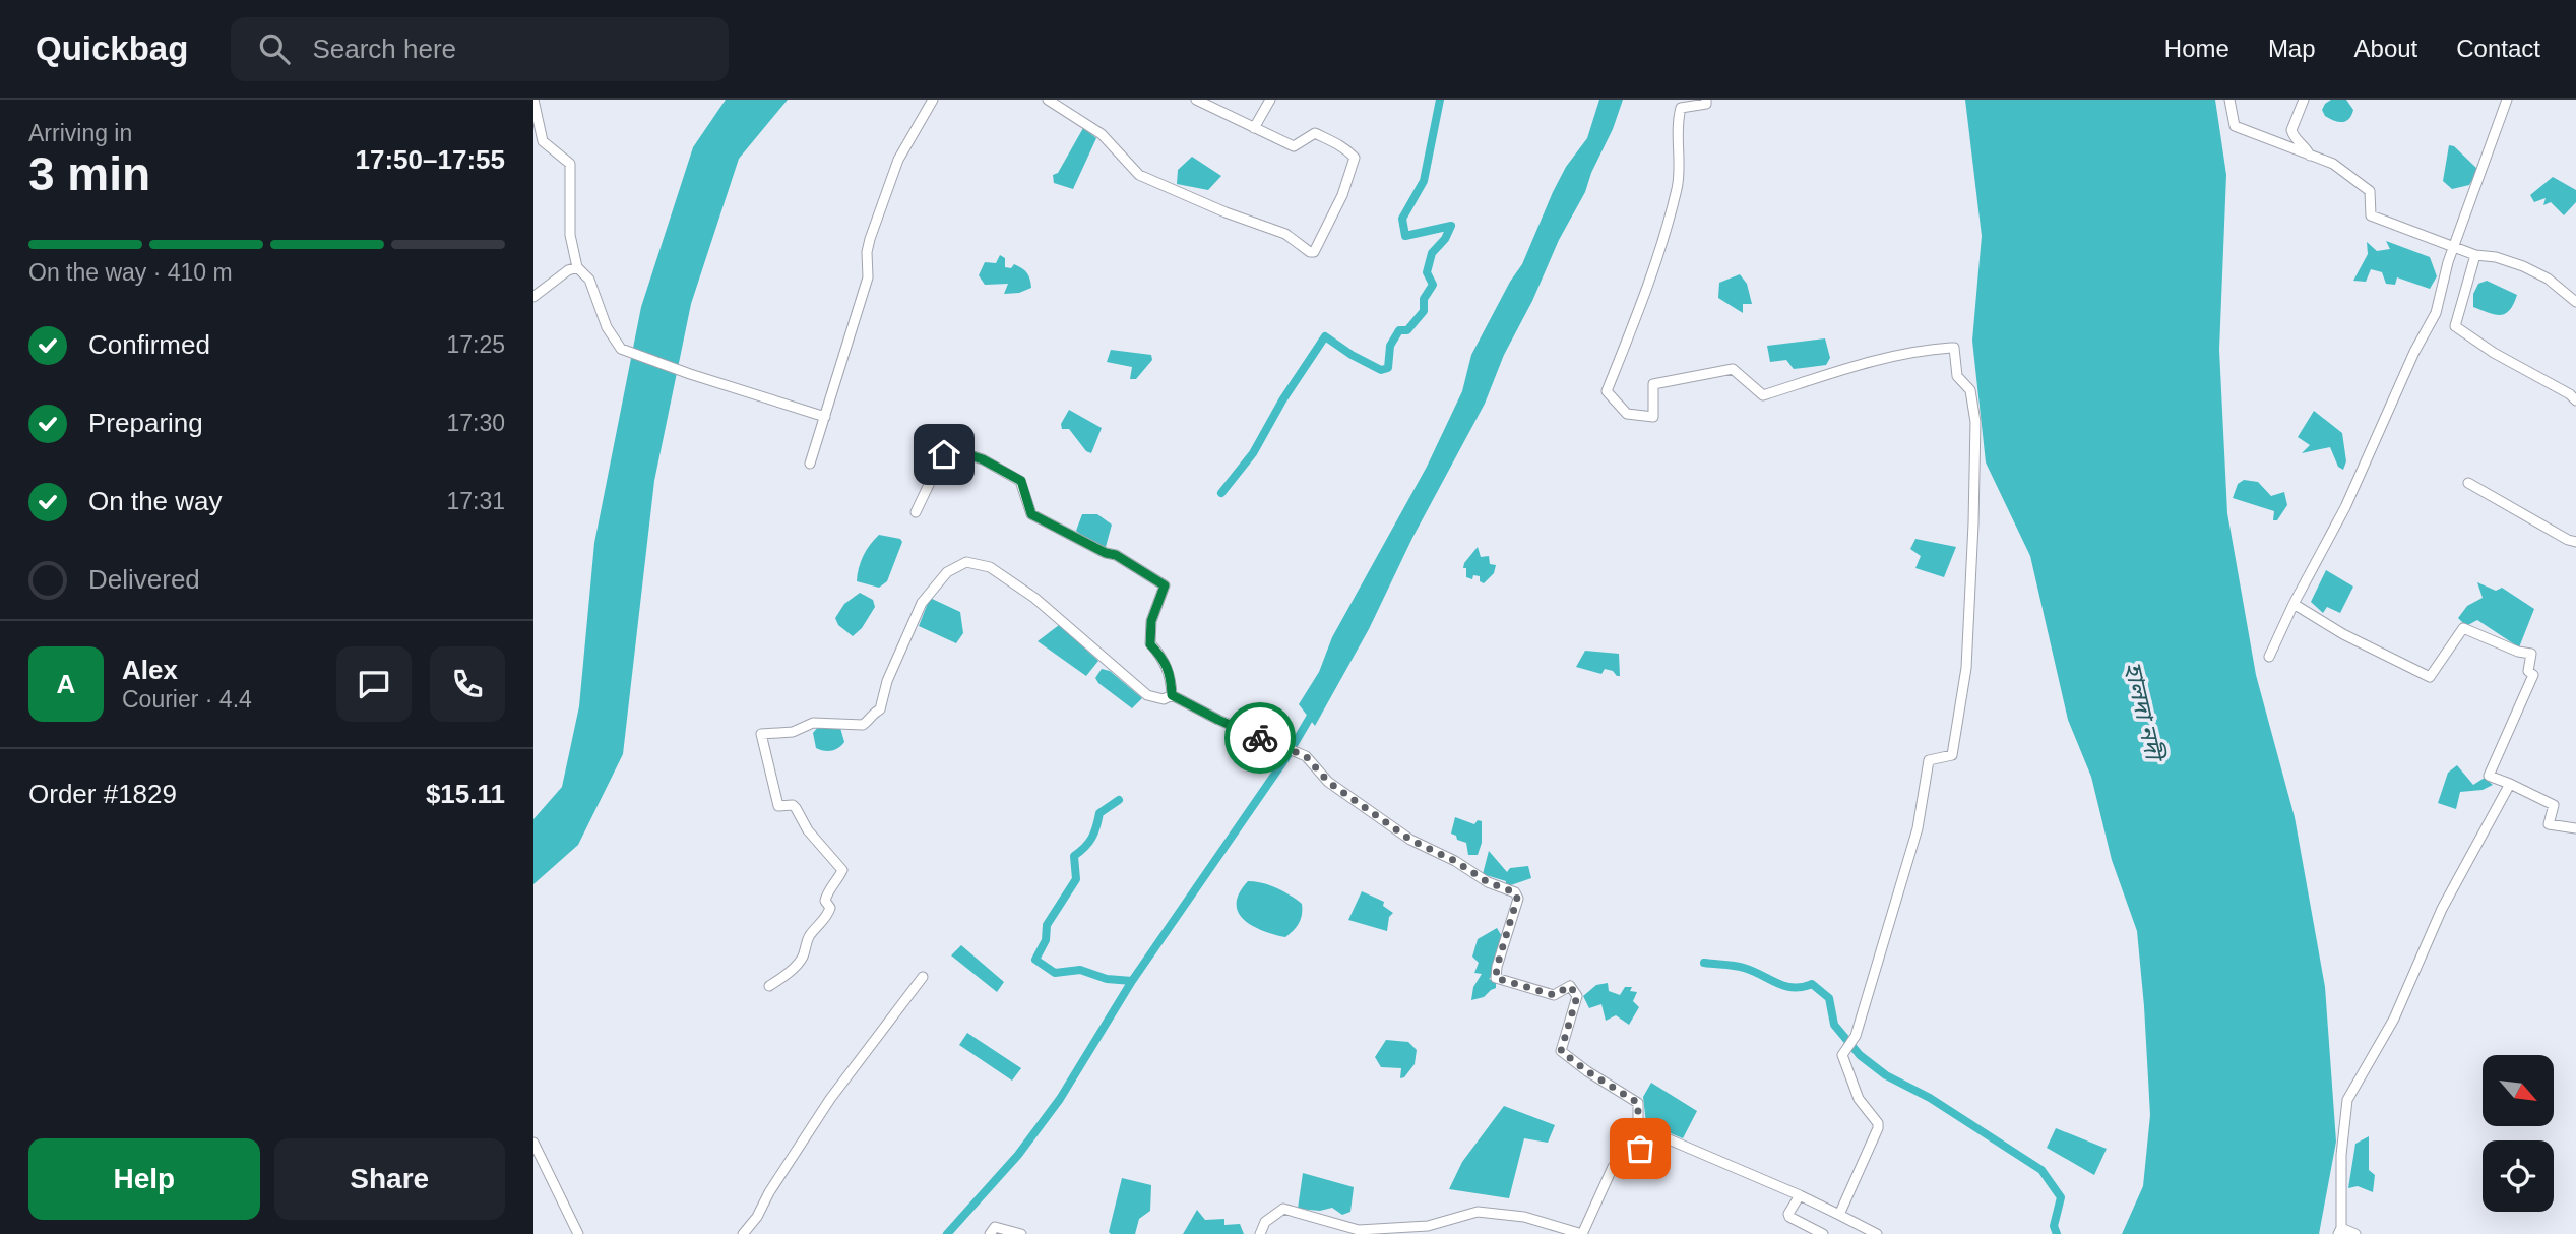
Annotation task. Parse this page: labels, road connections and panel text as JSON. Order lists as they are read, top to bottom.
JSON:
{
  "water": ["হালদা নদী"],
  "north": "bottom right",
  "page": {
    "header": "Quickbag",
    "search": "Search here",
    "nav": [
      "Home",
      "Map",
      "About",
      "Contact"
    ],
    "heading": ["3 min", "Arriving in", "17:50–17:55"],
    "panel": [
      "Alex",
      "Courier · 4.4",
      "Order #1829",
      "$15.11"
    ],
    "bar": "On the way · 410 m",
    "list": [
      ["Confirmed", "17:25"],
      ["Preparing", "17:30"],
      ["On the way", "17:31"],
      "Delivered"
    ],
    "round": "A",
    "buttons": ["Help", "Share"]
  }
}
